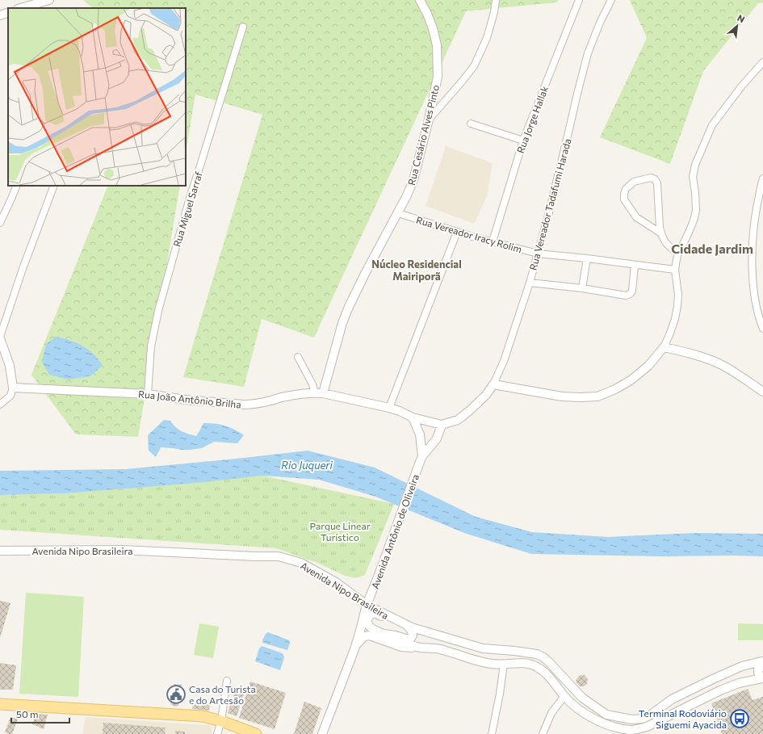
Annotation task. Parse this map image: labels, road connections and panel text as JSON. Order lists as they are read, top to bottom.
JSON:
{
  "streets": {
    "street": [
      "Rua Jorge Hallak",
      "Rua Cesário Alves Pinto",
      "Rua Vereador Tadafumi Harada",
      "Rua Miguel Sarraf",
      "Rua Vereador Iracy Rolim",
      "Rua João Antônio Brilha",
      "Avenida Antônio de Oliveira",
      "Avenida Nipo Brasileira"
    ]
  },
  "crossings": [
    ["Rua Jorge Hallak", "Rua Vereador Iracy Rolim"],
    ["Rua Cesário Alves Pinto", "Rua Vereador Iracy Rolim"],
    ["Rua Cesário Alves Pinto", "Rua João Antônio Brilha"],
    ["Rua Vereador Tadafumi Harada", "Rua Vereador Iracy Rolim"],
    ["Rua Miguel Sarraf", "Rua João Antônio Brilha"],
    ["Rua João Antônio Brilha", "Avenida Antônio de Oliveira"],
    ["Avenida Antônio de Oliveira", "Avenida Nipo Brasileira"]
  ],
  "districts": ["Cidade Jardim", "Núcleo Residencial Mairiporã"],
  "water": ["Rio Juqueri"],
  "parks": ["Parque Linear Turístico"],
  "places": {
    "public building": ["Casa do Turista e do Artesão"],
    "bus stop": ["Terminal Rodoviário Siguemi Ayacida"]
  },
  "scale_bar": "50 m",
  "north": "top right"
}
